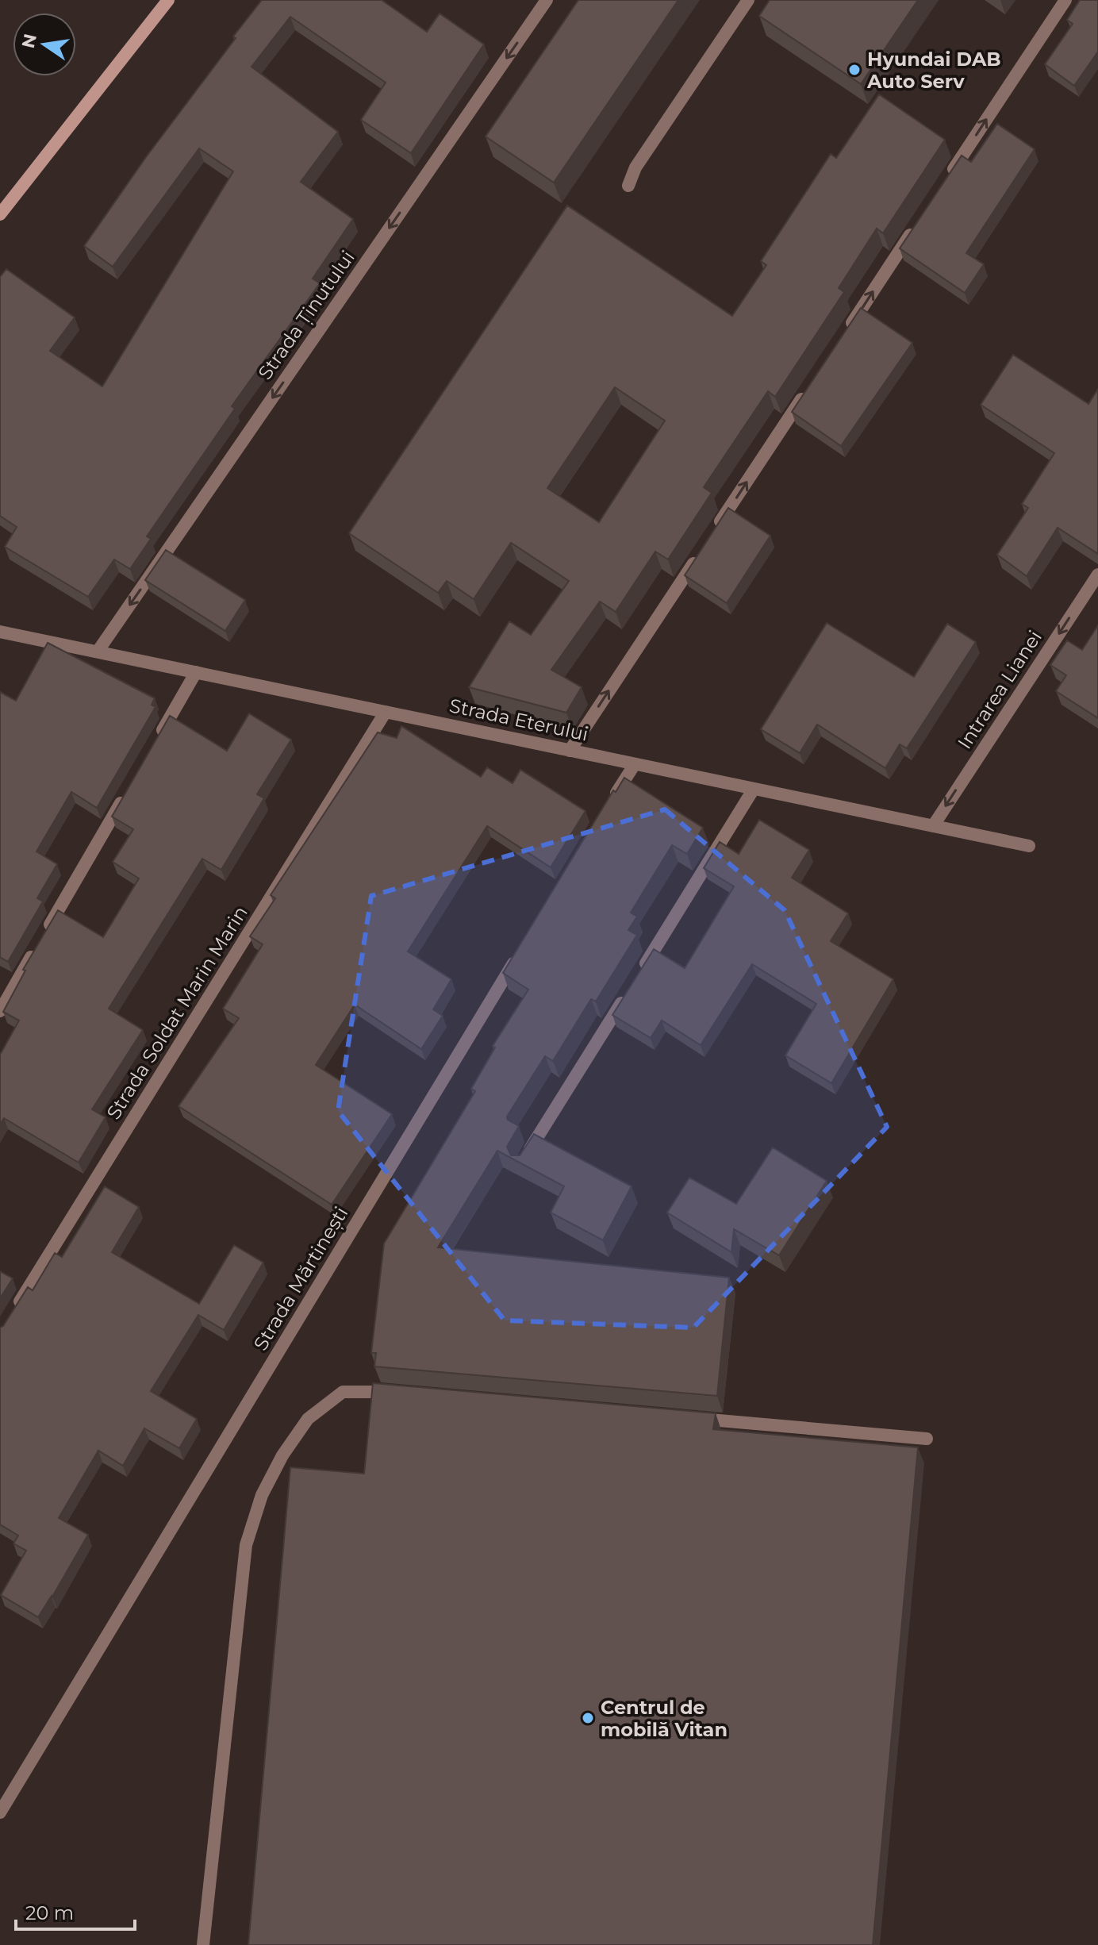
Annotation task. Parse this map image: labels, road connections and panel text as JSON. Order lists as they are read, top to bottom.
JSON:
{
  "streets": {
    "street": [
      "Strada Ținutului",
      "Intrarea Lianei",
      "Strada Eterului",
      "Strada Soldat Marin Marin",
      "Strada Mărtinești"
    ]
  },
  "crossings": [
    ["Strada Ținutului", "Strada Eterului"],
    ["Intrarea Lianei", "Strada Eterului"],
    ["Strada Eterului", "Strada Soldat Marin Marin"]
  ],
  "one_way": ["Strada Ținutului", "Intrarea Lianei"],
  "places": ["Hyundai DAB Auto Serv", "Centrul de mobilă Vitan"],
  "scale_bar": "20 m",
  "north": "left"
}
